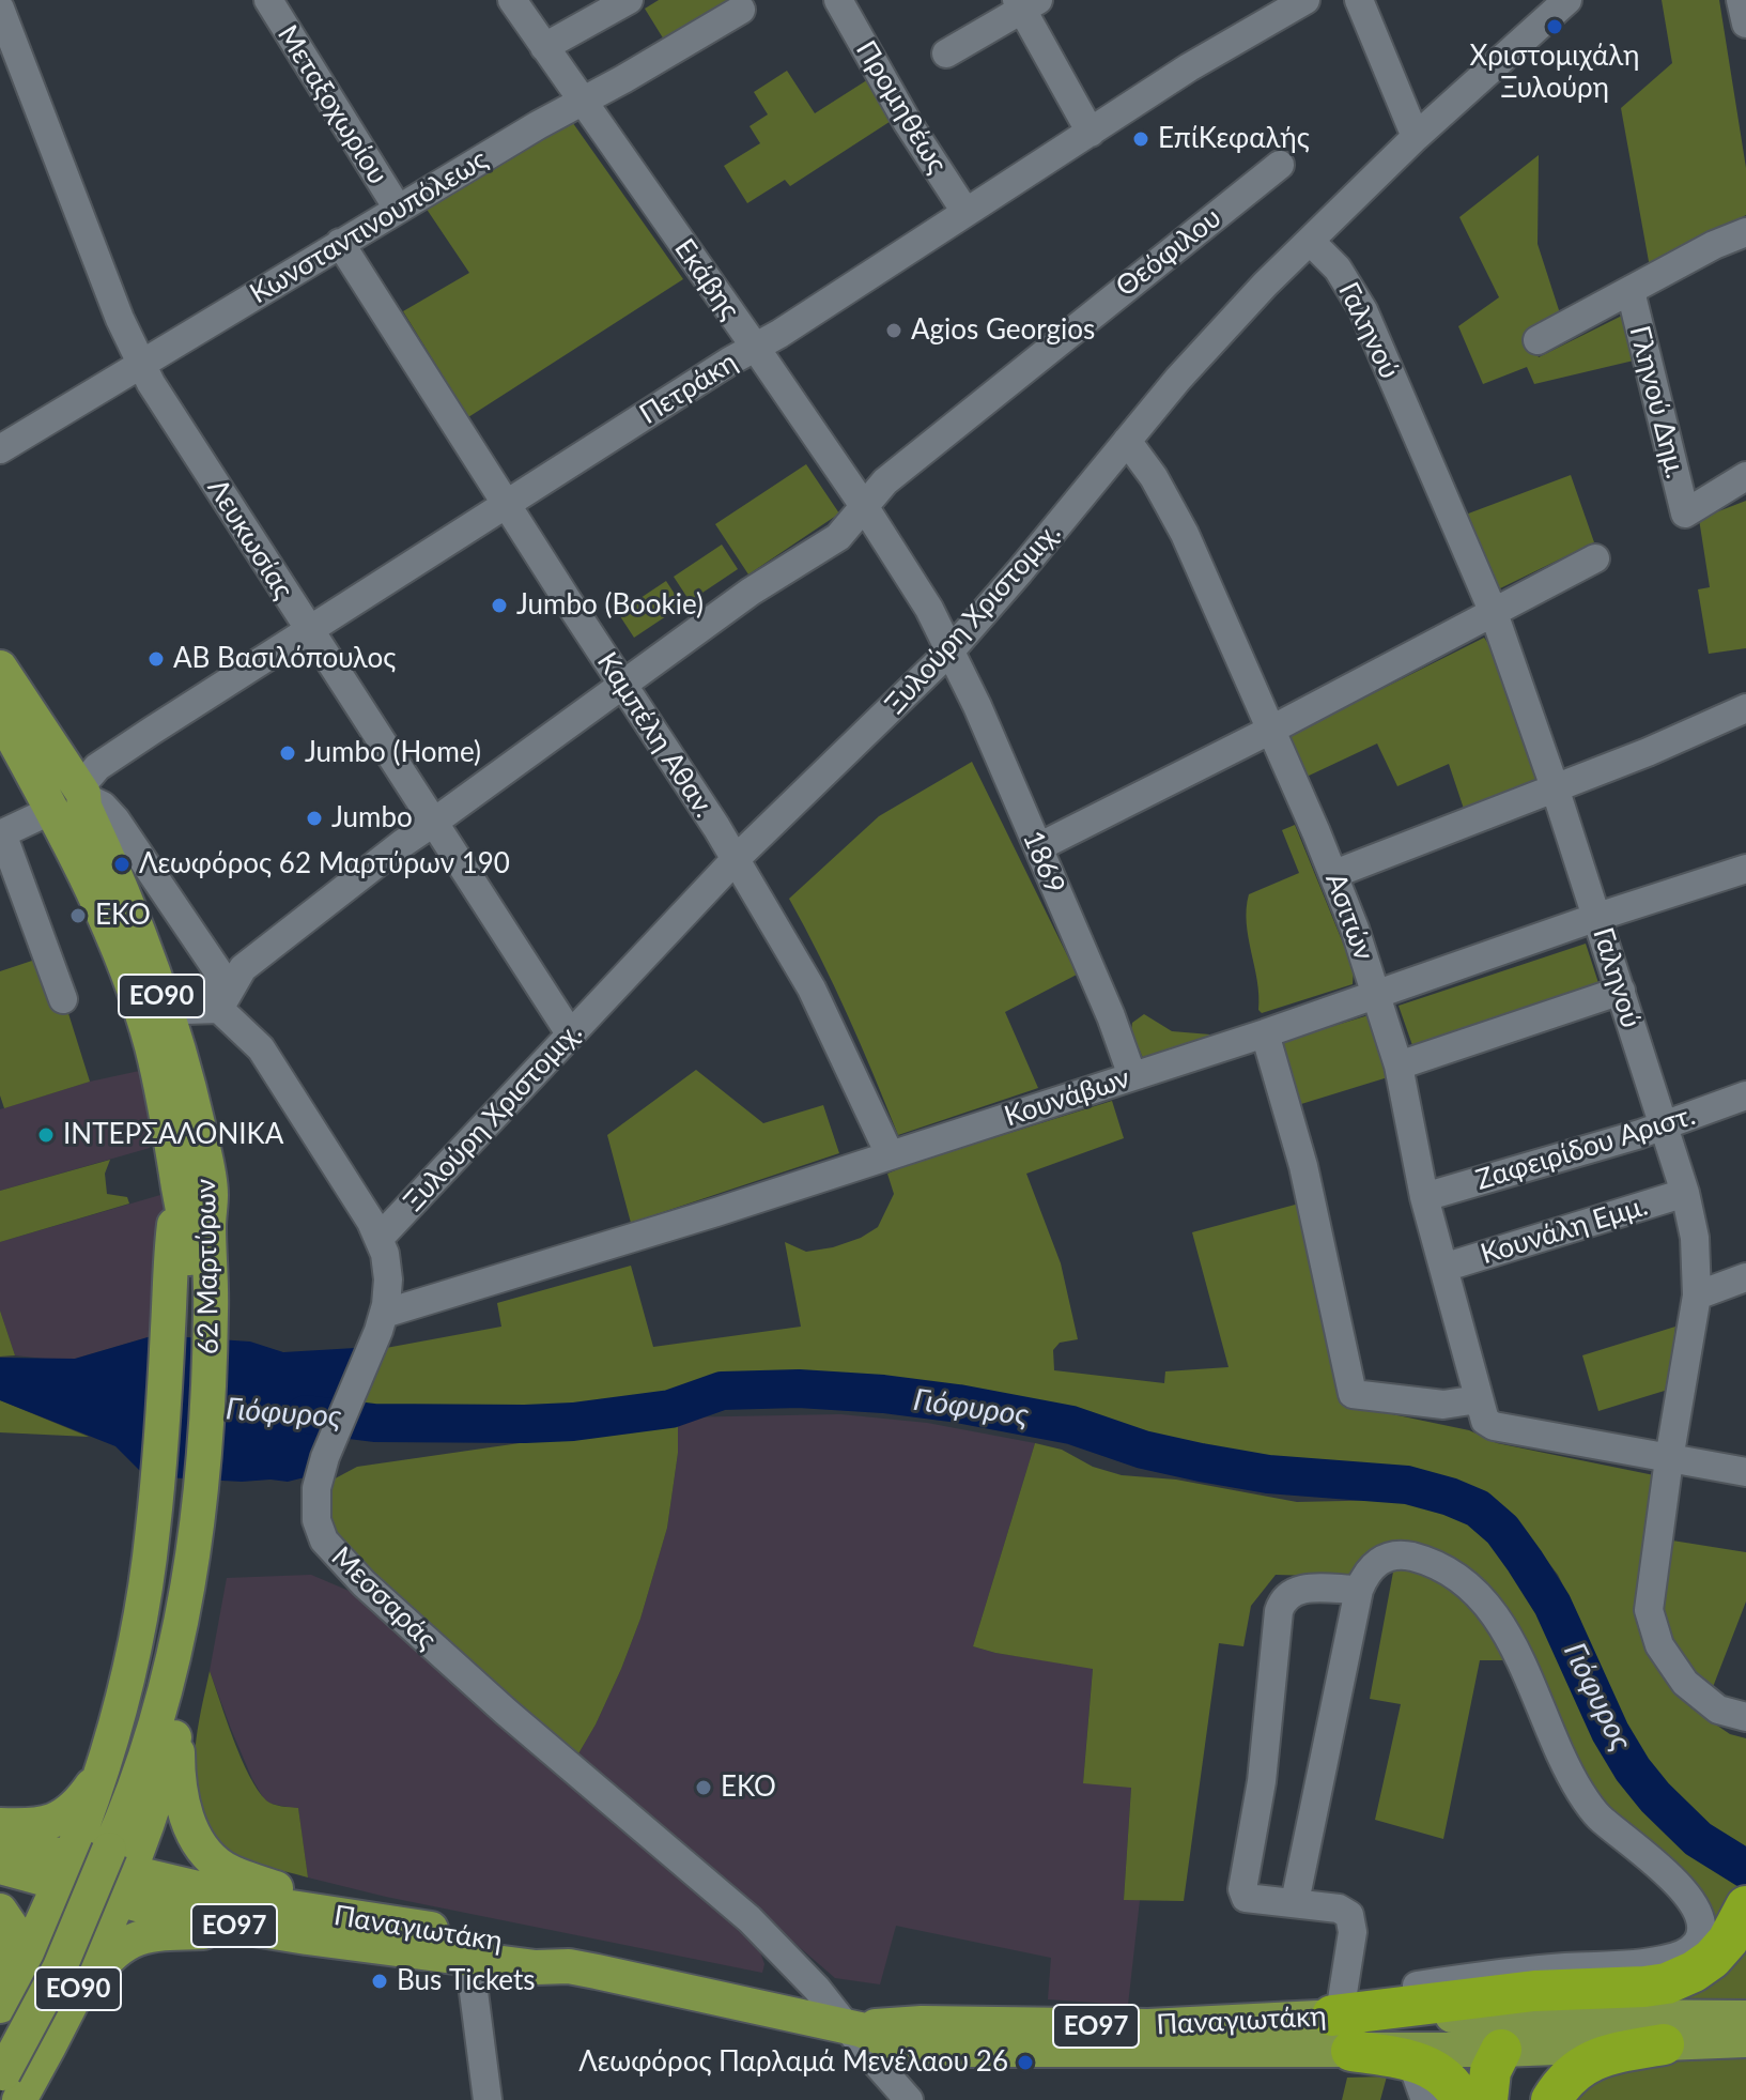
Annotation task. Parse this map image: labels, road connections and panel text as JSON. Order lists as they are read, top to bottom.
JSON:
{
  "streets": {
    "main road": [
      "ΕΟ90",
      "62 Μαρτύρων",
      "ΕΟ97",
      "Παναγιωτάκη"
    ],
    "street": [
      "Μεταξοχωρίου",
      "Προμηθέως",
      "Κωνσταντινουπόλεως",
      "Θεόφιλου",
      "Εκάβης",
      "Γαληνού",
      "Πετράκη",
      "Γληνού Δημ.",
      "Λευκωσίας",
      "Ξυλούρη Χριστομιχ.",
      "Καμπέλη Αθαν.",
      "1869",
      "Ασιτών",
      "Κουνάβων",
      "Ζαφειρίδου Αριστ.",
      "Κουνάλη Εμμ.",
      "Μεσσαράς"
    ]
  },
  "crossings": [
    ["Μεταξοχωρίου", "Κωνσταντινουπόλεως"],
    ["Προμηθέως", "Πετράκη"],
    ["Κωνσταντινουπόλεως", "Εκάβης"],
    ["Κωνσταντινουπόλεως", "Λευκωσίας"],
    ["Κωνσταντινουπόλεως", "Καμπέλη Αθαν."],
    ["Θεόφιλου", "Εκάβης"],
    ["Θεόφιλου", "Λευκωσίας"],
    ["Θεόφιλου", "Καμπέλη Αθαν."],
    ["Θεόφιλου", "Μεσσαράς"],
    ["Εκάβης", "Πετράκη"],
    ["Εκάβης", "Ξυλούρη Χριστομιχ."],
    ["Εκάβης", "1869"],
    ["Γαληνού", "Ξυλούρη Χριστομιχ."],
    ["Γαληνού", "Κουνάβων"],
    ["Γαληνού", "Ζαφειρίδου Αριστ."],
    ["Γαληνού", "Κουνάλη Εμμ."],
    ["Πετράκη", "Λευκωσίας"],
    ["Πετράκη", "Καμπέλη Αθαν."],
    ["Πετράκη", "62 Μαρτύρων"],
    ["Λευκωσίας", "Ξυλούρη Χριστομιχ."],
    ["Ξυλούρη Χριστομιχ.", "Καμπέλη Αθαν."],
    ["Ξυλούρη Χριστομιχ.", "1869"],
    ["Ξυλούρη Χριστομιχ.", "Ασιτών"],
    ["Ξυλούρη Χριστομιχ.", "Μεσσαράς"],
    ["Καμπέλη Αθαν.", "Κουνάβων"],
    ["1869", "Κουνάβων"],
    ["Ασιτών", "Κουνάβων"],
    ["Ασιτών", "Ζαφειρίδου Αριστ."],
    ["Ασιτών", "Κουνάλη Εμμ."],
    ["ΕΟ90", "62 Μαρτύρων"],
    ["ΕΟ90", "Παναγιωτάκη"],
    ["Κουνάβων", "Μεσσαράς"],
    ["62 Μαρτύρων", "Παναγιωτάκη"],
    ["Μεσσαράς", "ΕΟ97"],
    ["Μεσσαράς", "Παναγιωτάκη"],
    ["ΕΟ97", "Παναγιωτάκη"]
  ],
  "water": ["Γιόφυρος"],
  "places": [
    "Χριστομιχάλη Ξυλούρη",
    "ΕπίΚεφαλής",
    "Agios Georgios",
    "Jumbo (Bookie)",
    "ΑΒ Βασιλόπουλος",
    "Jumbo (Home)",
    "Jumbo",
    "Λεωφόρος 62 Μαρτύρων 190",
    "EKO",
    "ΙΝΤΕΡΣΑΛΟΝΙΚΑ",
    "ΕΚΟ",
    "Bus Tickets",
    "Λεωφόρος Παρλαμά Μενέλαου 26"
  ]
}
